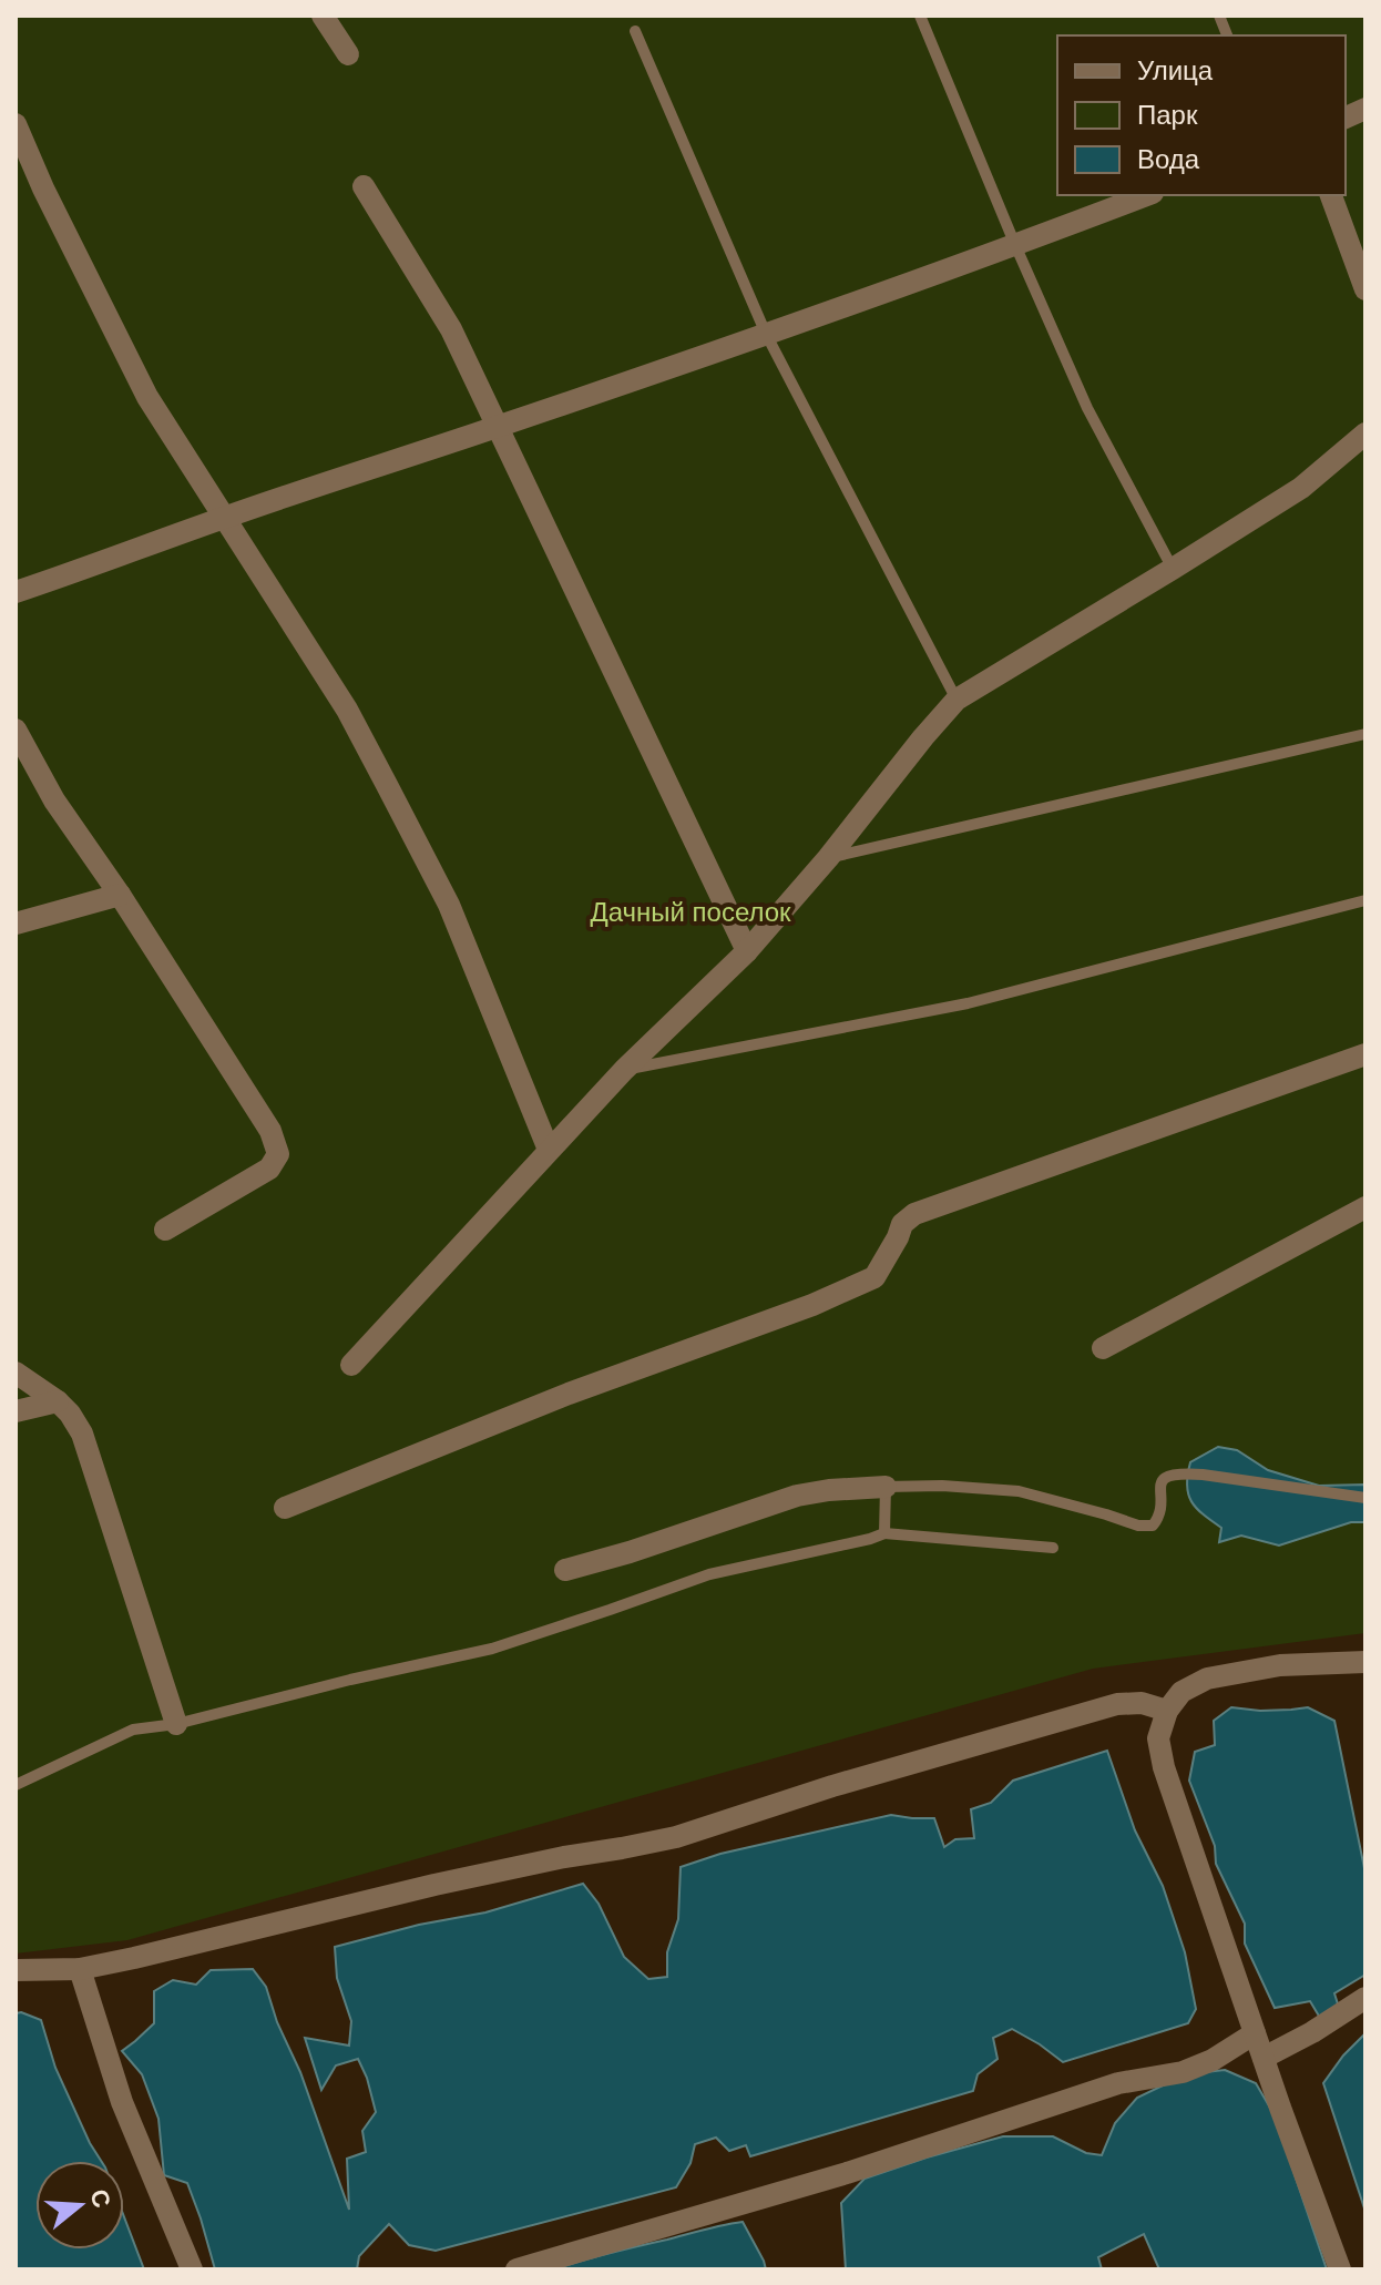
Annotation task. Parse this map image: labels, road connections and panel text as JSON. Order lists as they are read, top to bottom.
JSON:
{
  "parks": ["Дачный поселок"],
  "legend": ["Улица", "Парк", "Вода"],
  "north": "right"
}
